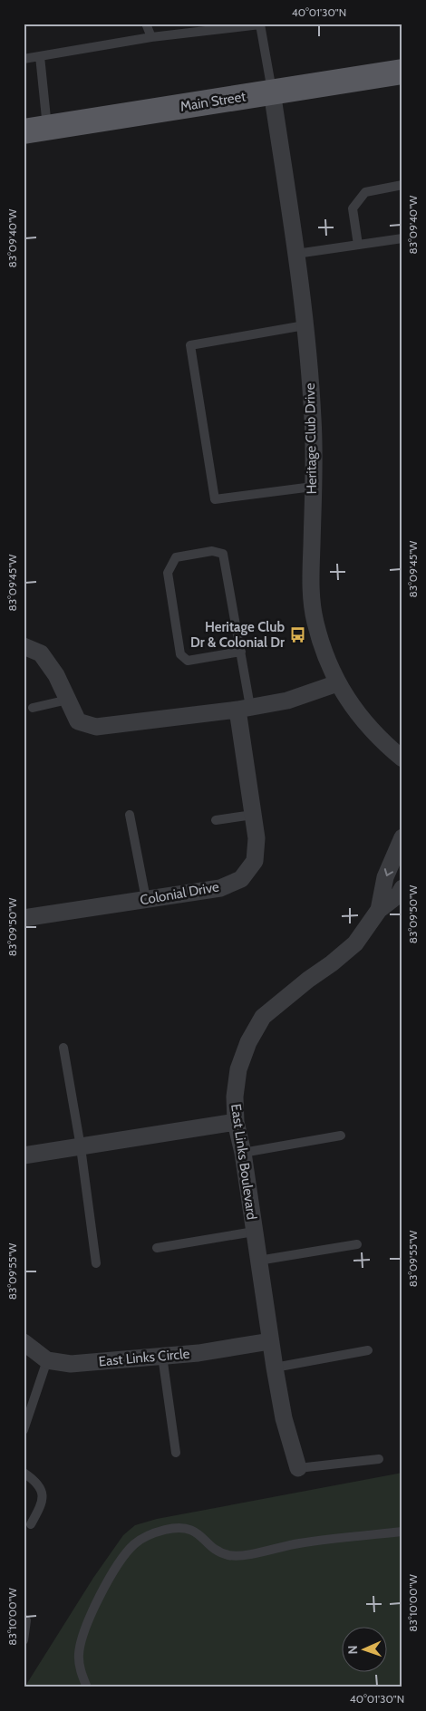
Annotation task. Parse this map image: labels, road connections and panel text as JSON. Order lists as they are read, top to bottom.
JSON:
{
  "streets": {
    "main road": ["Main Street"],
    "street": [
      "Heritage Club Drive",
      "Colonial Drive",
      "East Links Boulevard",
      "East Links Circle"
    ]
  },
  "crossings": [
    ["Main Street", "Heritage Club Drive"],
    ["East Links Boulevard", "East Links Circle"]
  ],
  "places": {
    "bus stop": ["Heritage Club Dr & Colonial Dr"]
  },
  "north": "left",
  "coordinates": [
    "40°01'30\"N",
    "83°09'40\"W",
    "83°09'45\"W",
    "83°09'50\"W",
    "83°09'55\"W",
    "83°10'00\"W"
  ]
}
